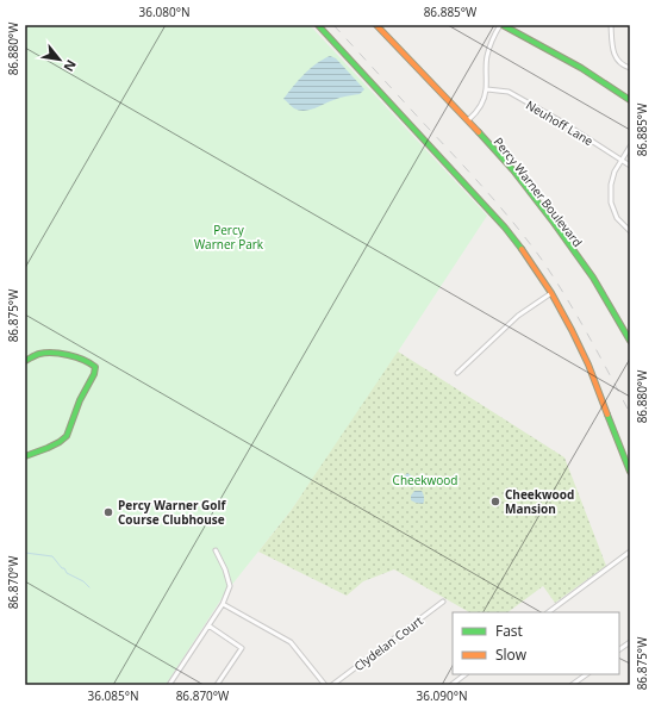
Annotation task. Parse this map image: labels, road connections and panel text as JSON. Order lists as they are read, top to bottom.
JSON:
{
  "streets": {
    "street": ["Neuhoff Lane", "Percy Warner Boulevard", "Clydelan Court"]
  },
  "parks": ["Percy Warner Park", "Cheekwood"],
  "places": ["Cheekwood Mansion", "Percy Warner Golf Course Clubhouse"],
  "legend": ["Fast", "Slow"],
  "north": "bottom right",
  "coordinates": [
    "36.080°N",
    "86.885°W",
    "86.880°W",
    "86.875°W",
    "86.870°W",
    "36.085°N",
    "36.090°N"
  ]
}
